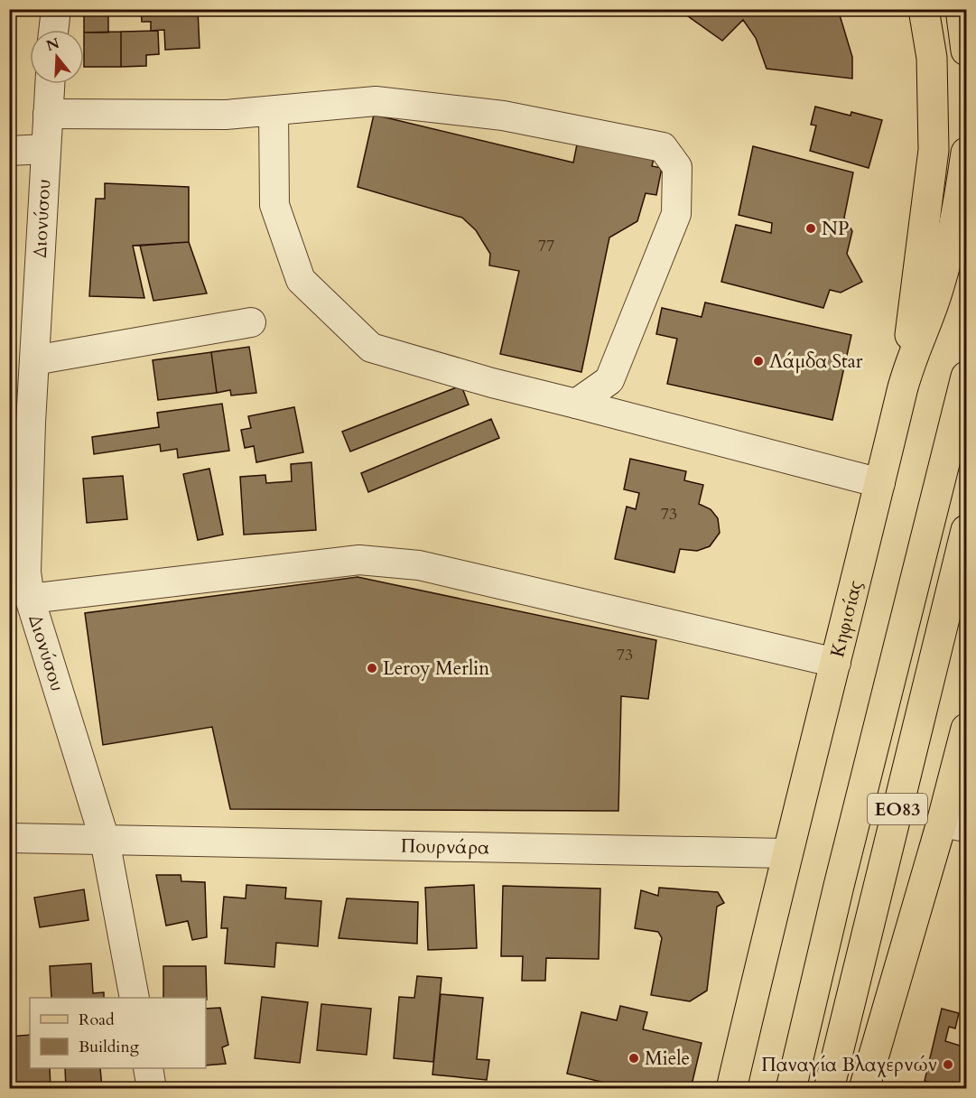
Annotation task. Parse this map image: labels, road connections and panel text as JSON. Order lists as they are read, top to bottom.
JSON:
{
  "streets": {
    "main road": ["Κηφισίας", "ΕΟ83"],
    "street": ["Διονύσου", "Πουρνάρα"]
  },
  "crossings": [
    ["Διονύσου", "Πουρνάρα"],
    ["Κηφισίας", "Πουρνάρα"]
  ],
  "places": [
    "NP",
    "Λάμδα Star",
    "Leroy Merlin",
    "Miele",
    "Παναγία Βλαχερνών"
  ],
  "house_numbers": ["77", "73", "73"],
  "legend": ["Road", "Building"],
  "north": "top"
}
